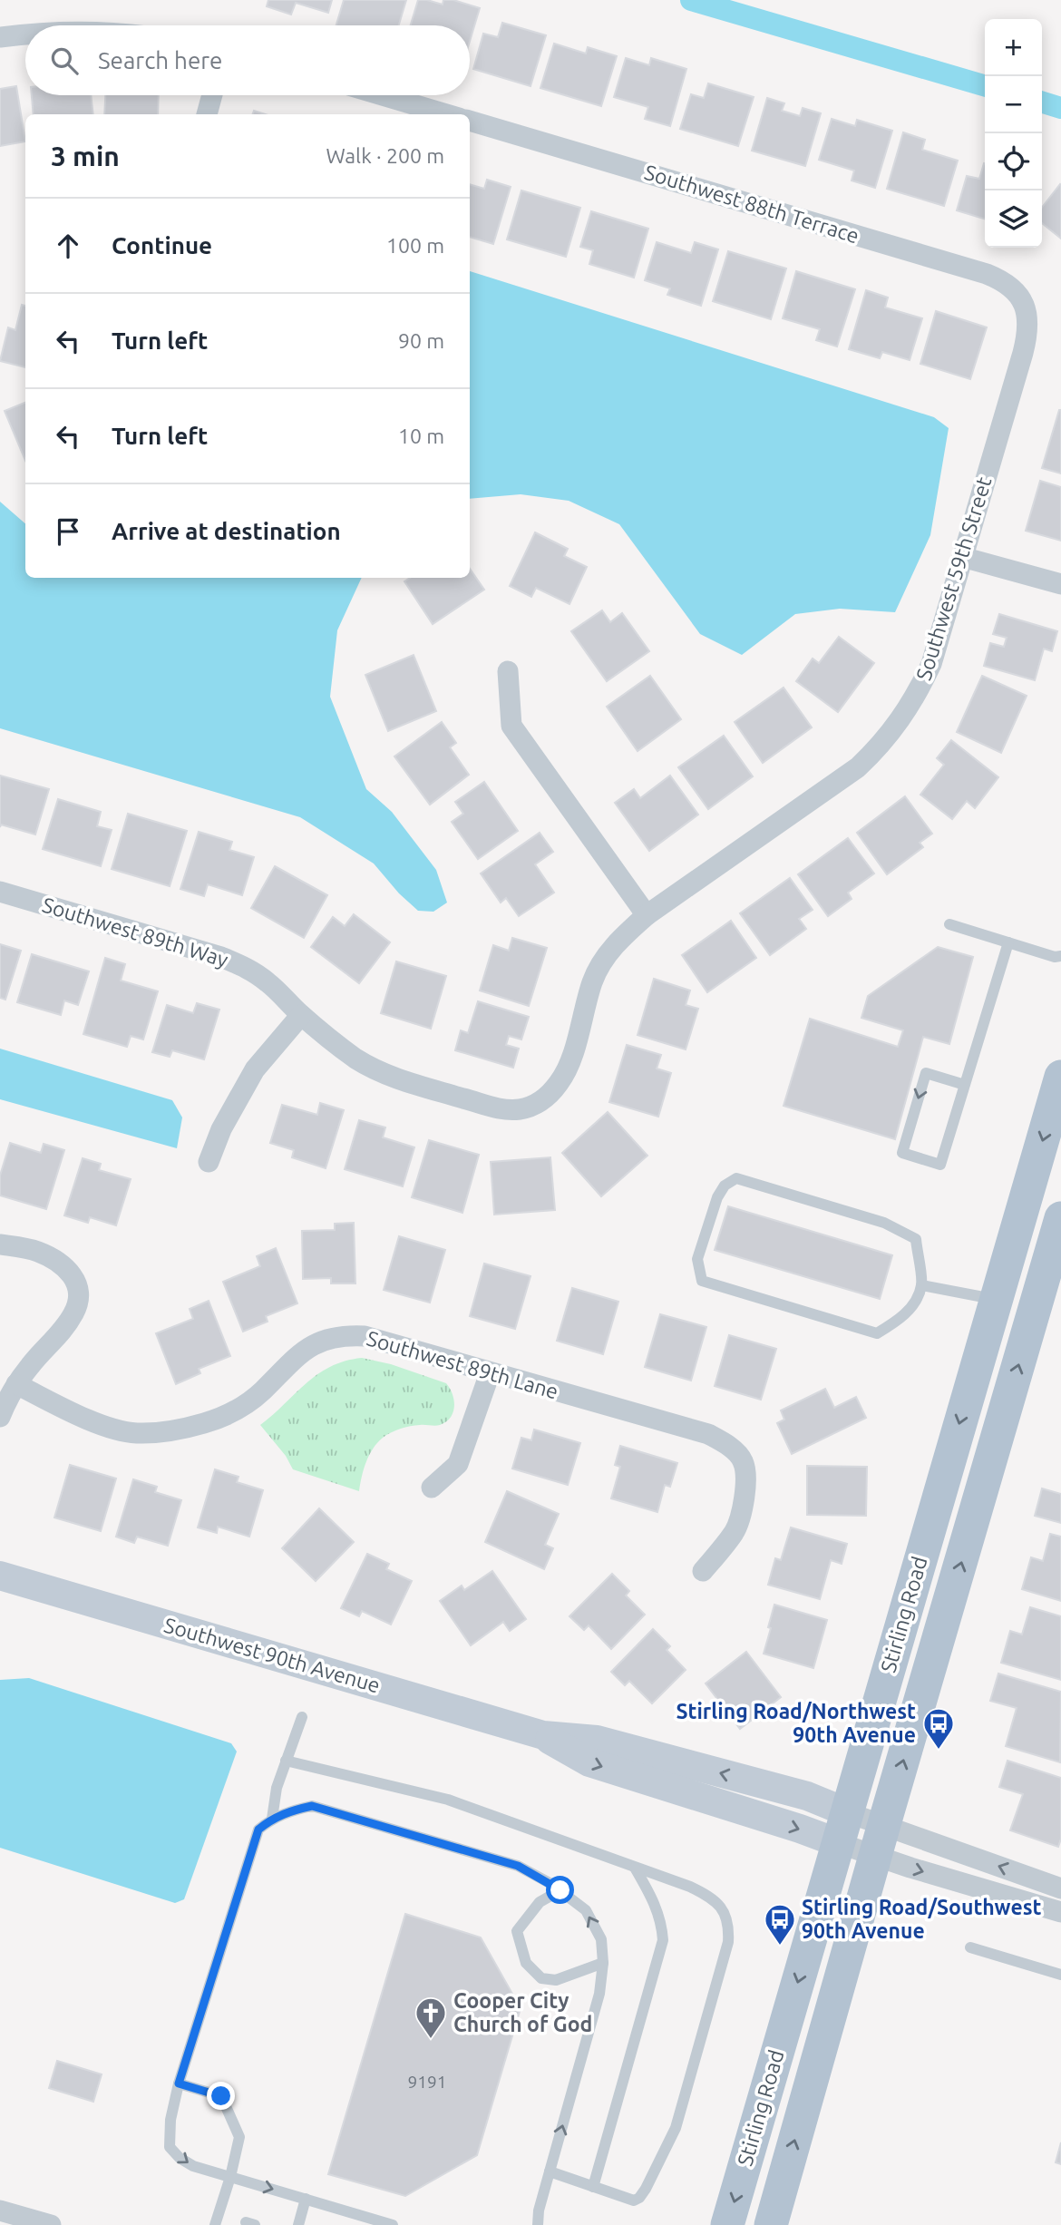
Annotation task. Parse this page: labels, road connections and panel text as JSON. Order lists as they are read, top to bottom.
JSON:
{
  "streets": {
    "main road": ["Stirling Road"],
    "street": [
      "Southwest 88th Terrace",
      "Southwest 59th Street",
      "Southwest 89th Way",
      "Southwest 89th Lane",
      "Southwest 90th Avenue"
    ]
  },
  "crossings": [
    ["Southwest 88th Terrace", "Southwest 59th Street"],
    ["Southwest 59th Street", "Southwest 89th Way"],
    ["Stirling Road", "Southwest 90th Avenue"]
  ],
  "places": {
    "bus stop": ["Stirling Road/Northwest 90th Avenue", "Stirling Road/Southwest 90th Avenue"],
    "church": ["Cooper City Church of God"]
  },
  "house_numbers": ["9191"],
  "page": {
    "map_buttons": ["+", "−"],
    "search": "Search here",
    "heading": ["3 min", "Walk · 200 m"],
    "list": [
      ["Continue", "100 m"],
      ["Turn left", "90 m"],
      ["Turn left", "10 m"],
      "Arrive at destination"
    ]
  }
}
